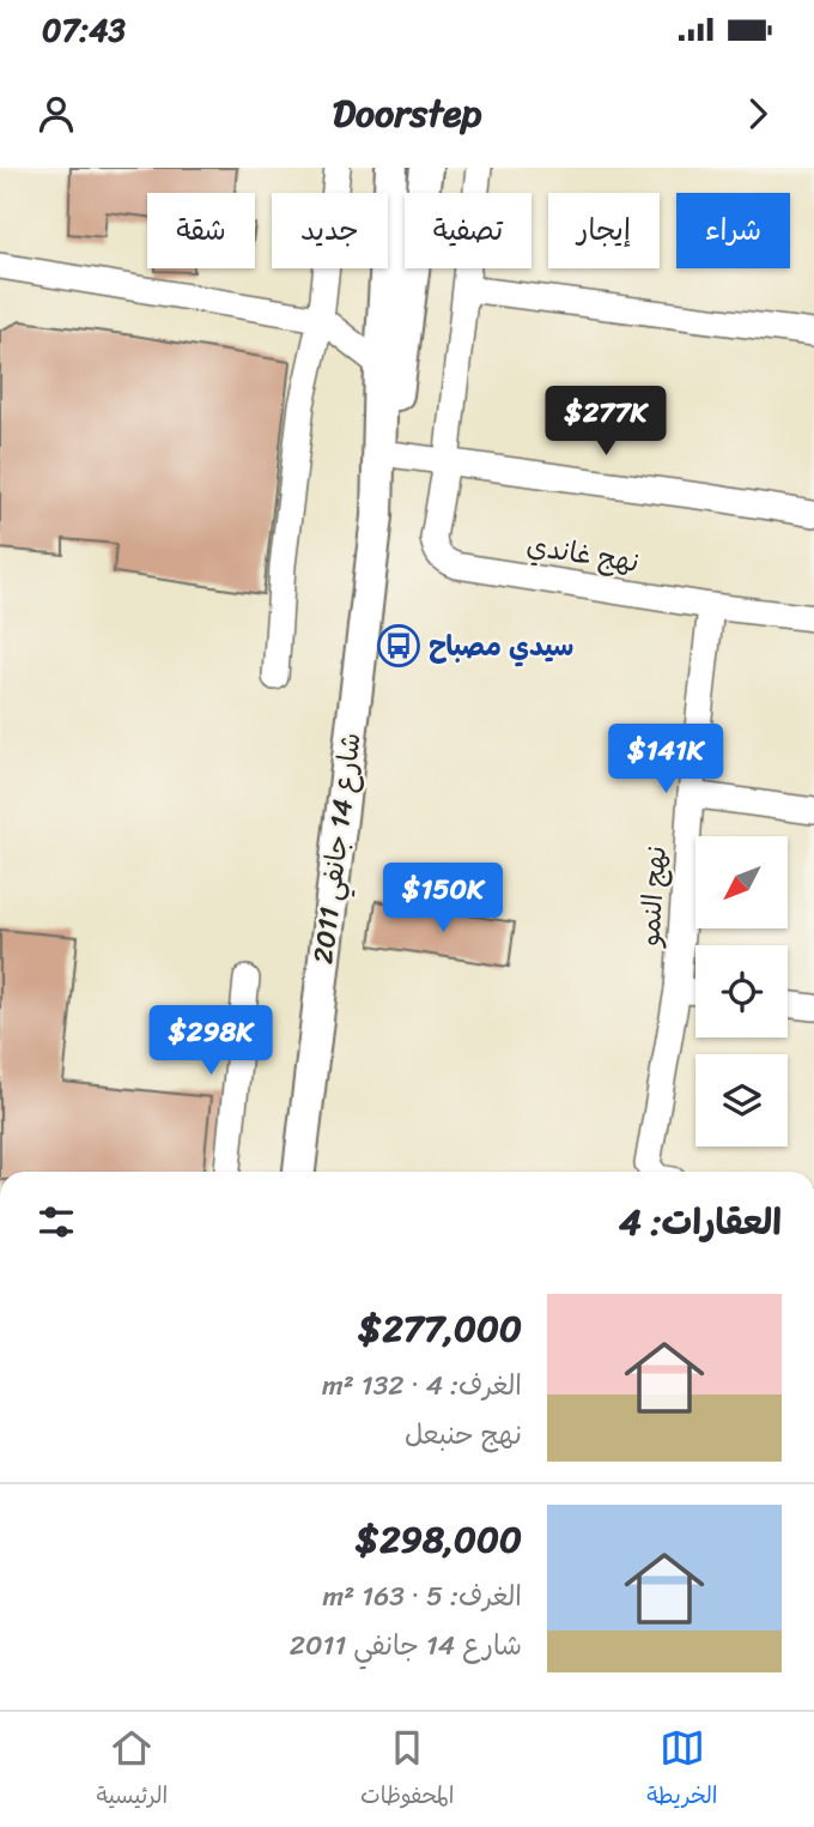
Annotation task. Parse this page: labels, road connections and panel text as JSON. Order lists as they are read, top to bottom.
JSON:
{
  "streets": {
    "main road": ["شارع 14 جانفي 2011"],
    "street": ["نهج غاندي", "نهج النمو"]
  },
  "crossings": [
    ["نهج غاندي", "نهج النمو"]
  ],
  "places": {
    "bus stop": ["سيدي مصباح"]
  },
  "north": "bottom left",
  "page": {
    "status": "07:43",
    "header": "Doorstep",
    "chip": [
      "شراء",
      "إيجار",
      "تصفية",
      "جديد",
      "شقة"
    ],
    "price": [
      "$277K",
      "$141K",
      "$150K",
      "$298K"
    ],
    "heading": "العقارات: 4",
    "list": [
      {
        "name": "$277,000",
        "note": "الغرف: 4 · 132 m² · نهج حنبعل"
      },
      {
        "name": "$298,000",
        "note": "الغرف: 5 · 163 m² · شارع 14 جانفي 2011"
      }
    ],
    "tabs": ["الخريطة", "المحفوظات", "الرئيسية"]
  }
}
